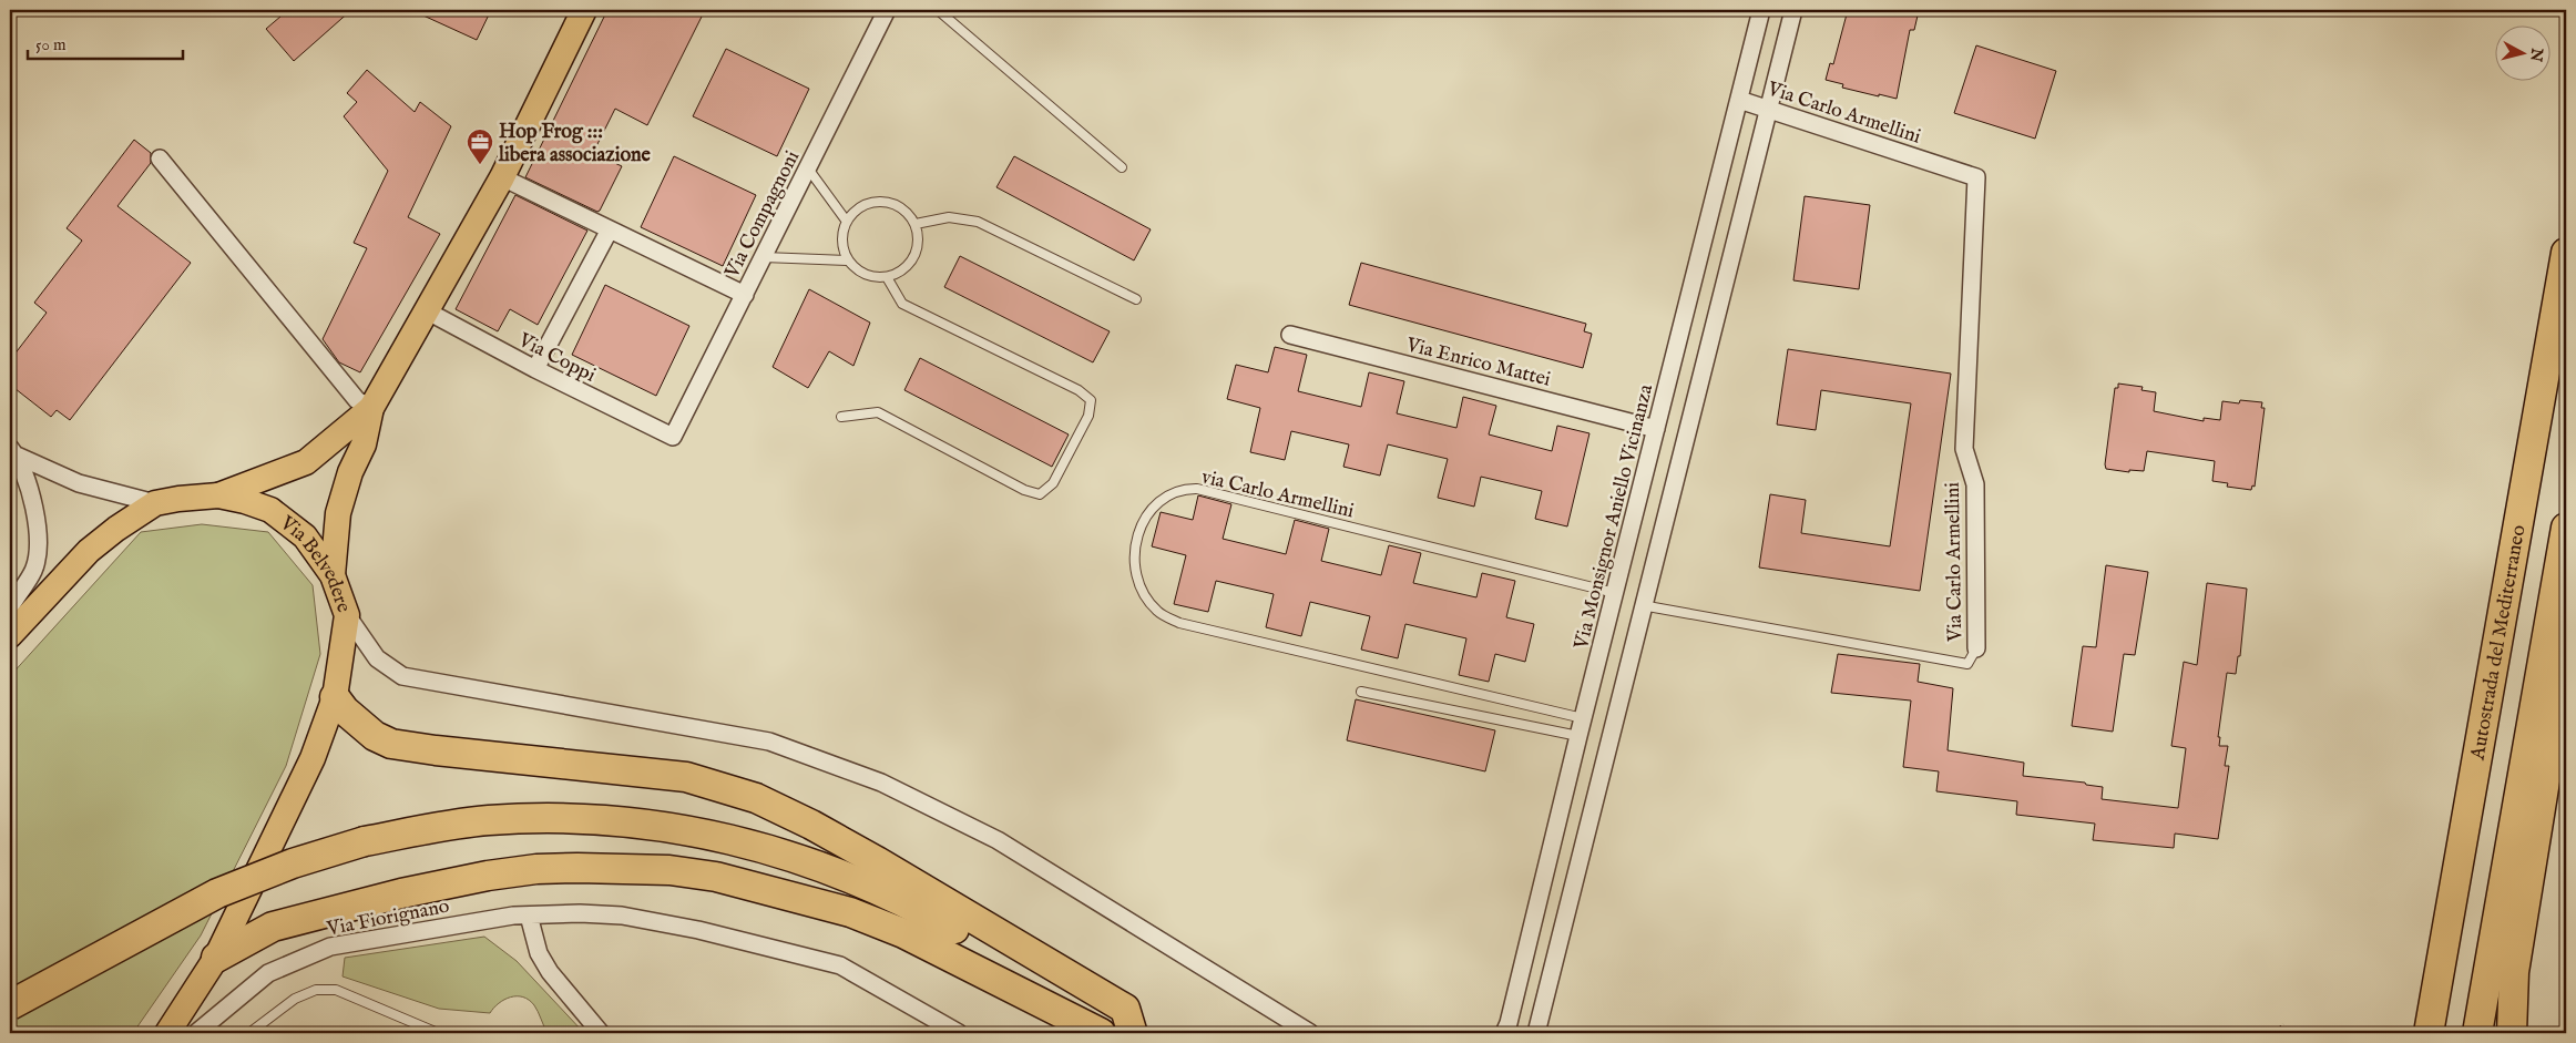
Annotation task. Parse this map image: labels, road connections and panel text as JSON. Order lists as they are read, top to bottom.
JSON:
{
  "streets": {
    "highway": ["Autostrada del Mediterraneo"],
    "main road": ["Via Belvedere"],
    "street": [
      "Via Carlo Armellini",
      "Via Compagnoni",
      "Via Coppi",
      "Via Enrico Mattei",
      "Via Monsignor Aniello Vicinanza",
      "Via Fiorignano"
    ],
    "lane": ["via Carlo Armellini"]
  },
  "crossings": [
    ["Via Carlo Armellini", "Via Monsignor Aniello Vicinanza"],
    ["Via Compagnoni", "Via Coppi"],
    ["Via Enrico Mattei", "Via Monsignor Aniello Vicinanza"],
    ["via Carlo Armellini", "Via Monsignor Aniello Vicinanza"]
  ],
  "places": {
    "office": ["Hop Frog ::: libera associazione"]
  },
  "scale_bar": "50 m",
  "north": "right"
}
